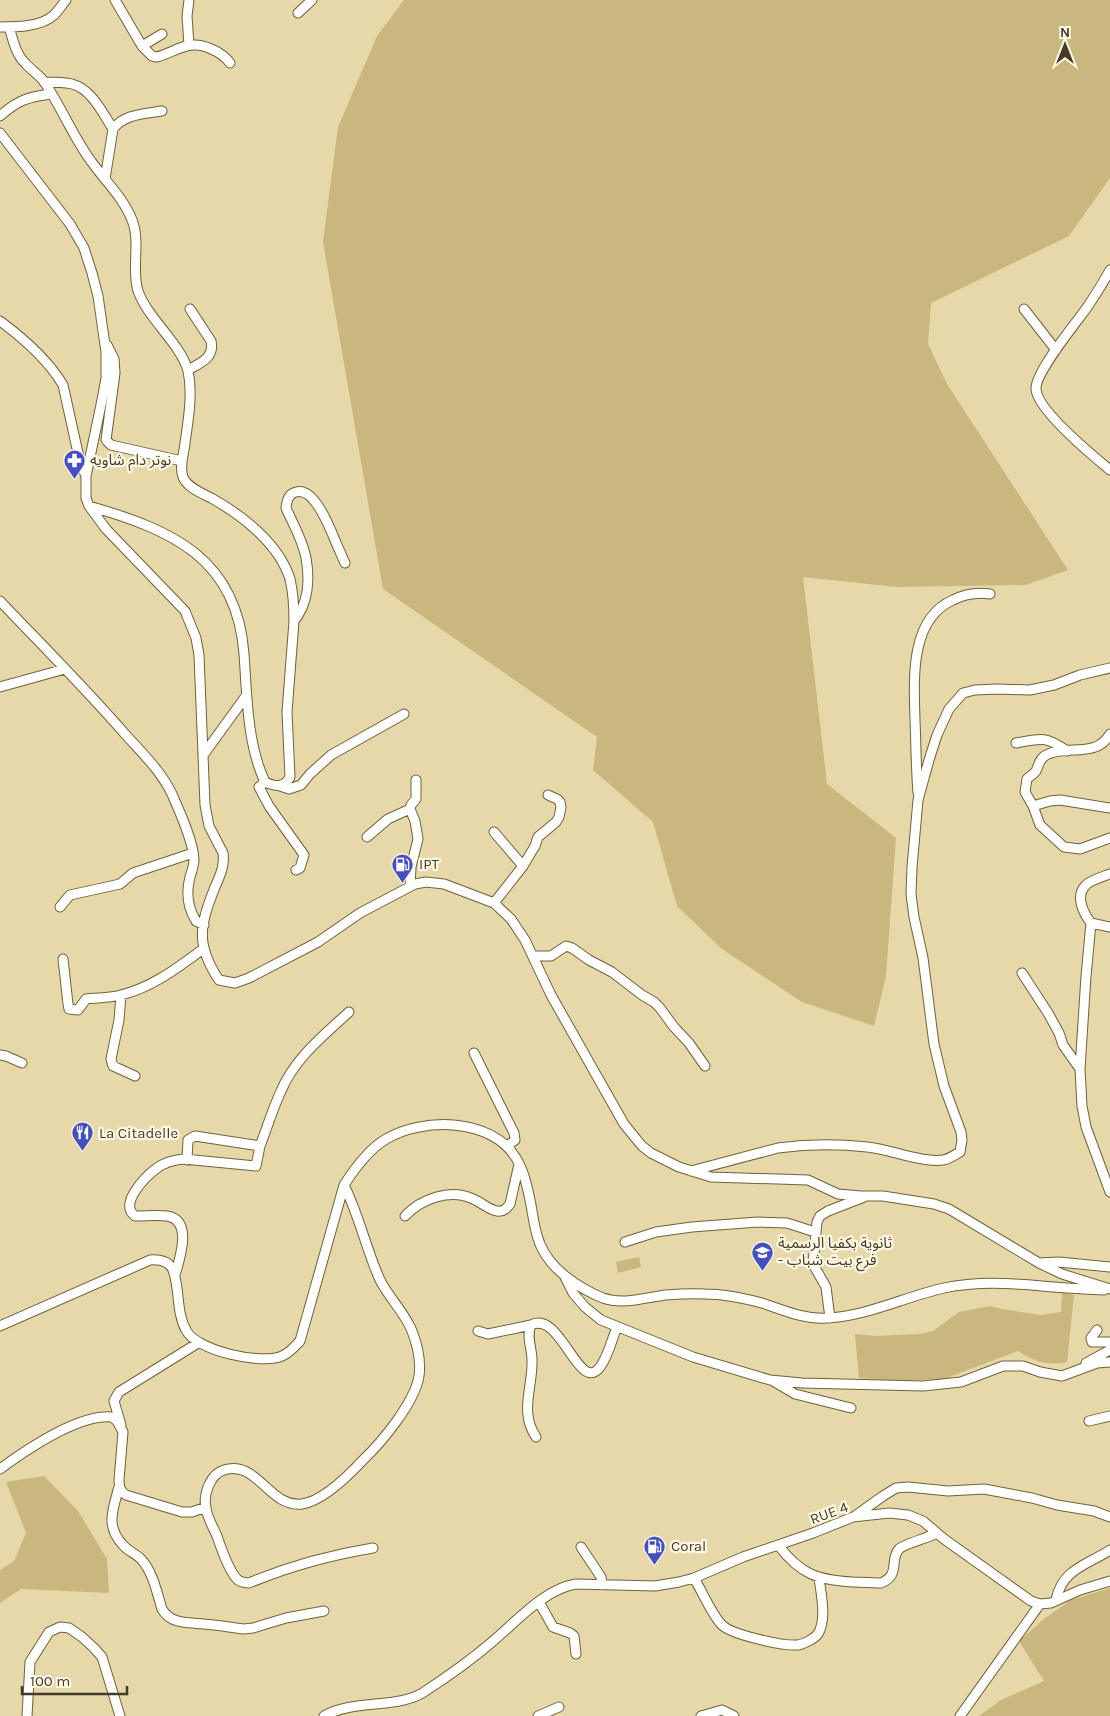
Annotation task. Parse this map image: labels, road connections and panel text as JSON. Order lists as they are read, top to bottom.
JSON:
{
  "streets": {
    "street": ["RUE 4"]
  },
  "places": {
    "pharmacy": ["نوتر دام شاويه"],
    "fuel station": ["IPT", "Coral"],
    "restaurant": ["La Citadelle"],
    "school or university": ["ثانوية بكفيا الرسمية - فرع بيت شباب"]
  },
  "scale_bar": "100 m",
  "north": "top"
}
